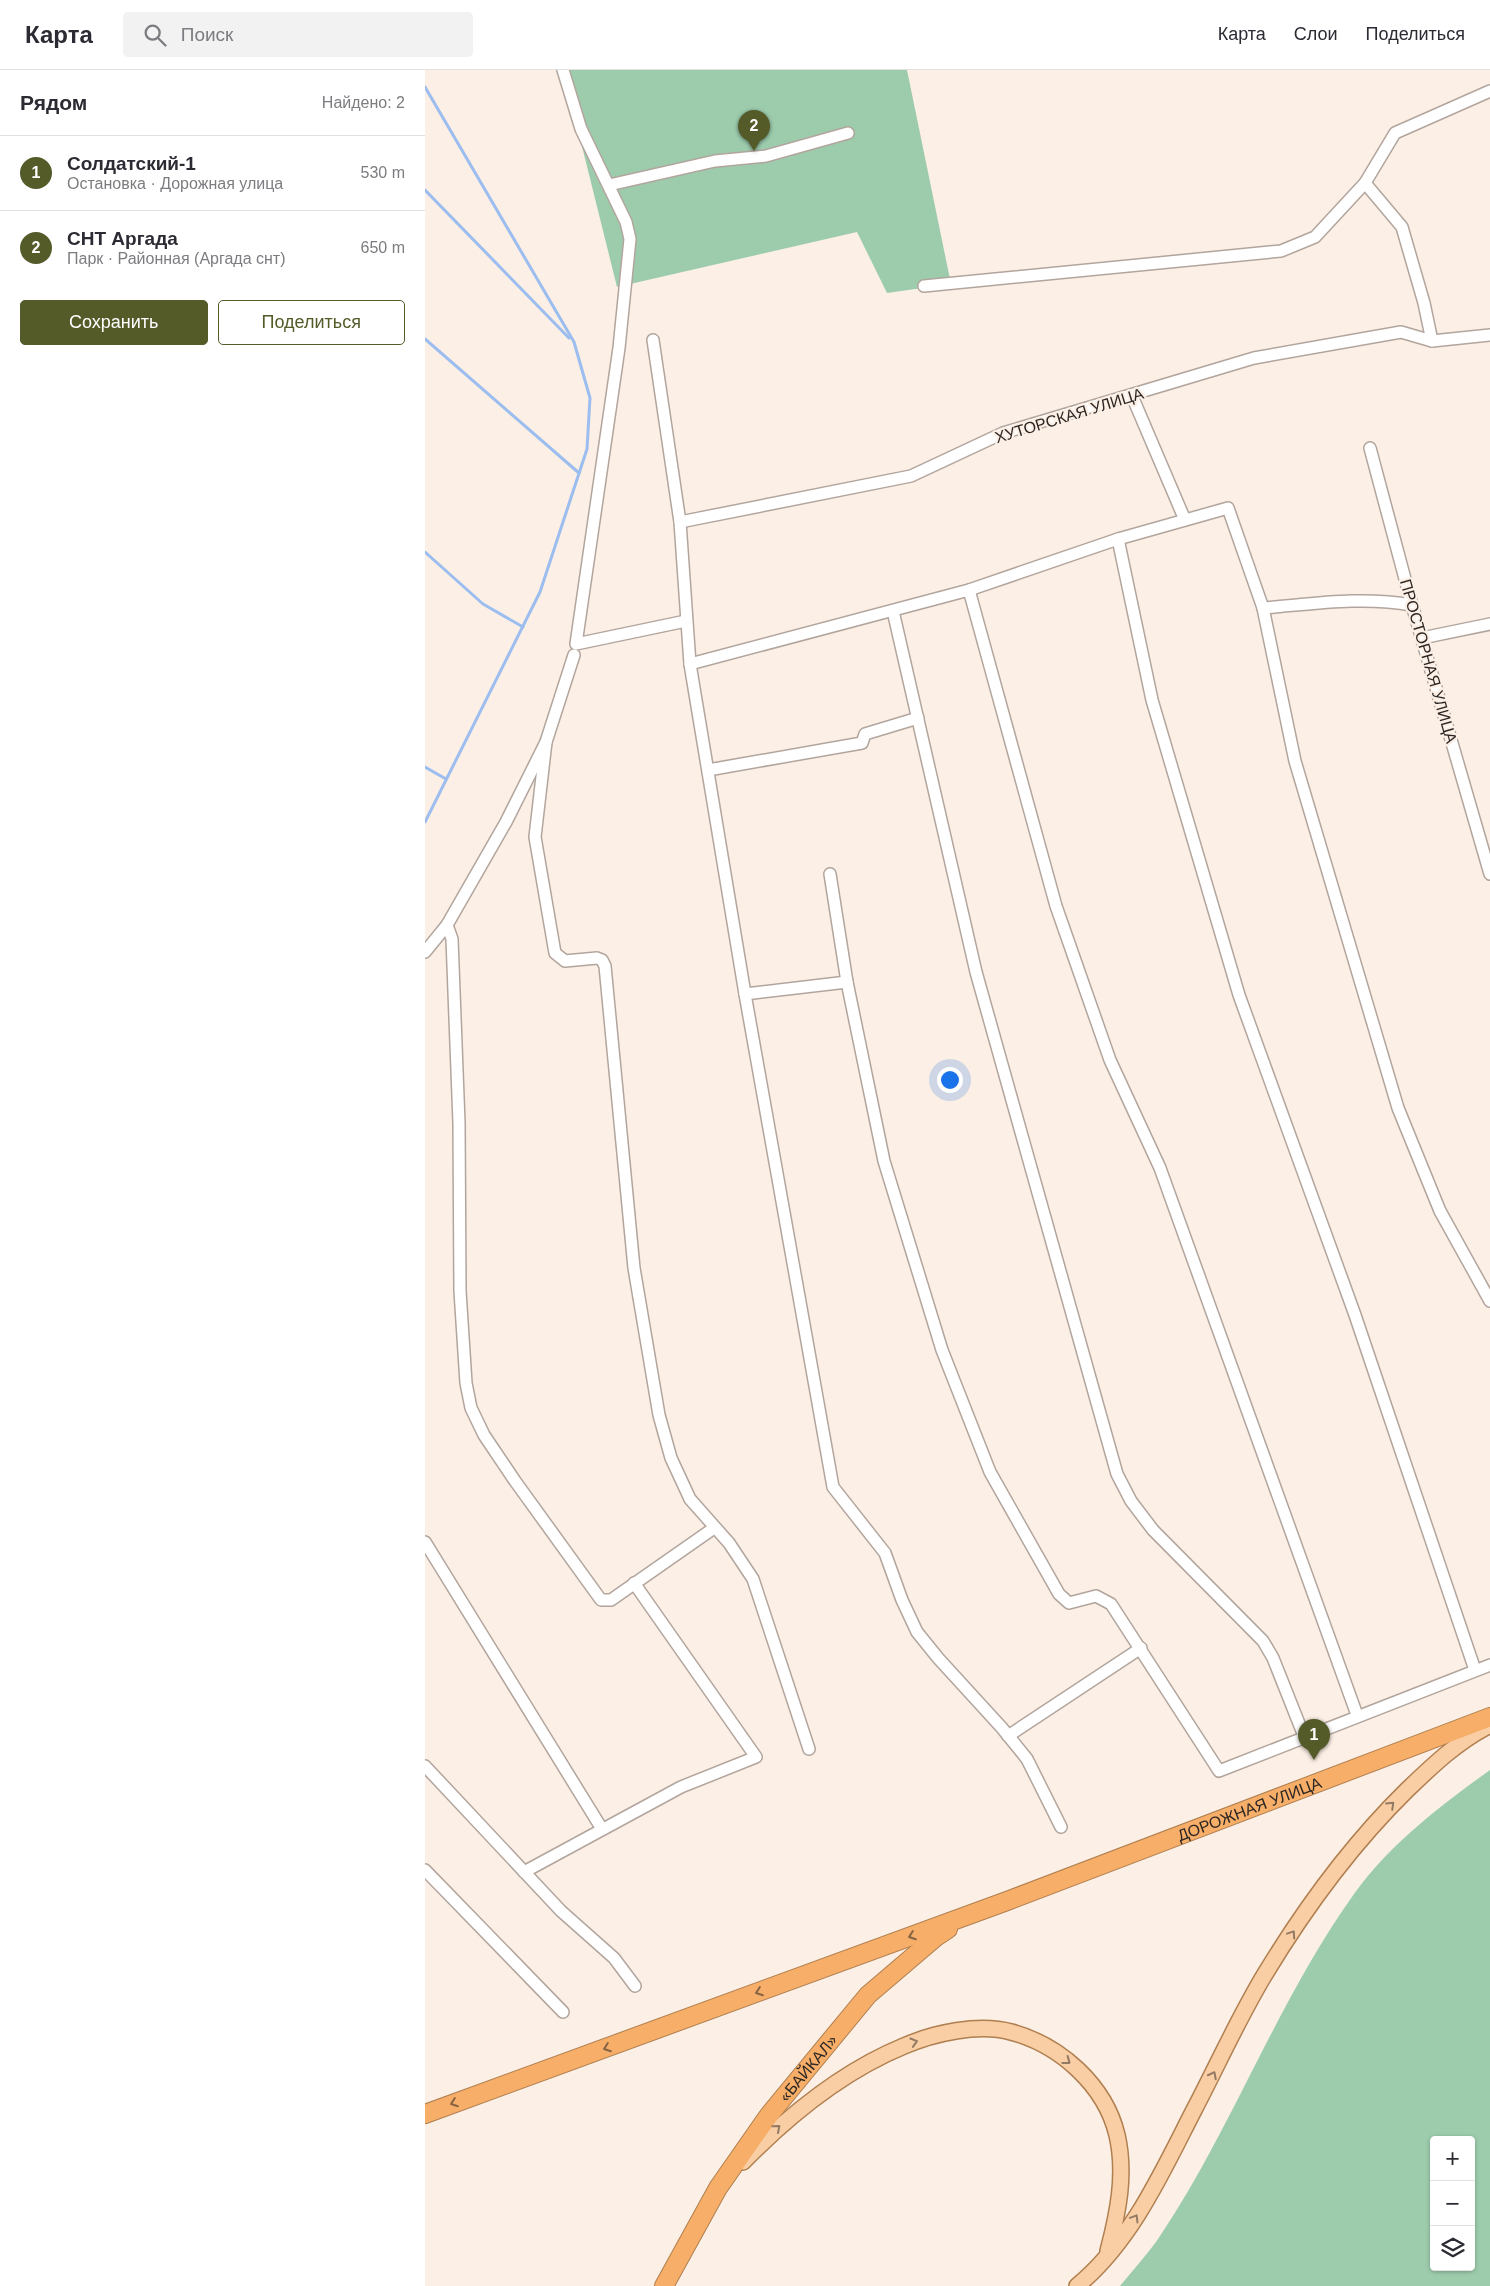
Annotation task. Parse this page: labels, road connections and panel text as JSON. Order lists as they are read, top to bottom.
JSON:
{
  "streets": {
    "highway": ["ДОРОЖНАЯ УЛИЦА", "«БАЙКАЛ»"],
    "street": ["ХУТОРСКАЯ УЛИЦА", "ПРОСТОРНАЯ УЛИЦА"]
  },
  "crossings": [
    ["ДОРОЖНАЯ УЛИЦА", "«БАЙКАЛ»"]
  ],
  "page": {
    "header": "Карта",
    "search": "Поиск",
    "nav": ["Карта", "Слои", "Поделиться"],
    "heading": ["Рядом", "Найдено: 2"],
    "pins": ["2", "1"],
    "list": [
      {
        "mark": "1",
        "name": "Солдатский-1",
        "note": "Остановка · Дорожная улица",
        "value": "530 m"
      },
      {
        "mark": "2",
        "name": "СНТ Аргада",
        "note": "Парк · Районная (Аргада снт)",
        "value": "650 m"
      }
    ],
    "buttons": ["Сохранить", "Поделиться"],
    "map_buttons": ["+", "−"]
  }
}
